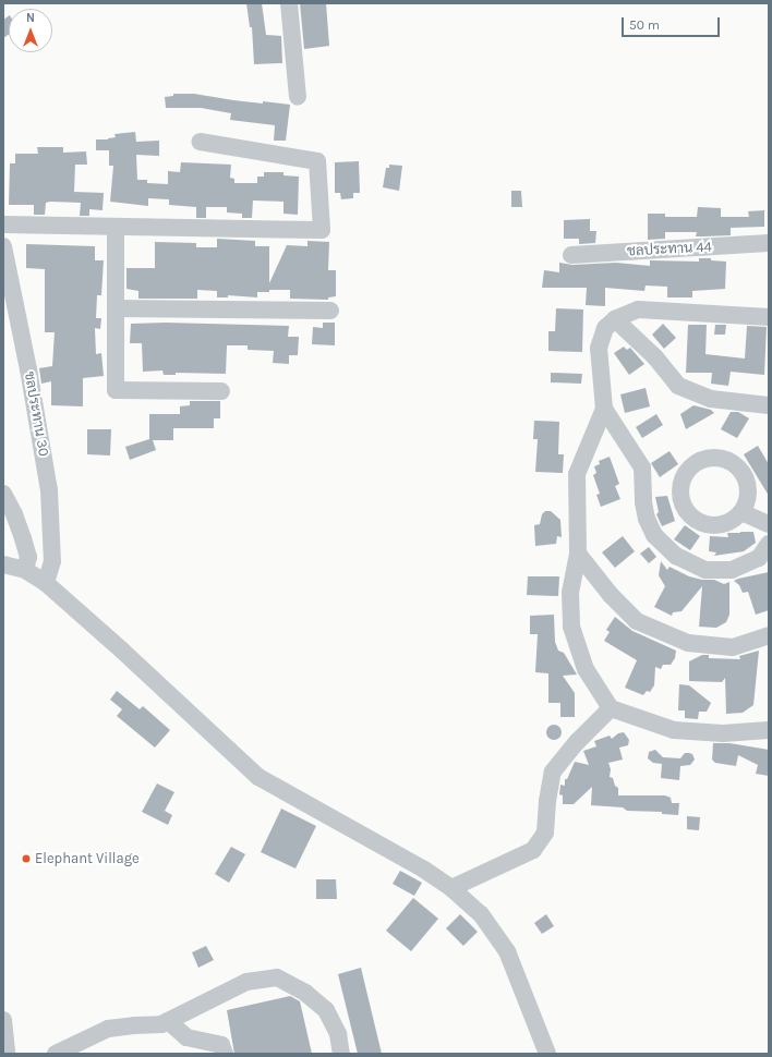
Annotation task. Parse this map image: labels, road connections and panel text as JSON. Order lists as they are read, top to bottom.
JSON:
{
  "streets": {
    "street": ["ชลประทาน 44", "ชลประทาน 30"]
  },
  "places": ["Elephant Village"],
  "scale_bar": "50 m",
  "north": "top"
}
